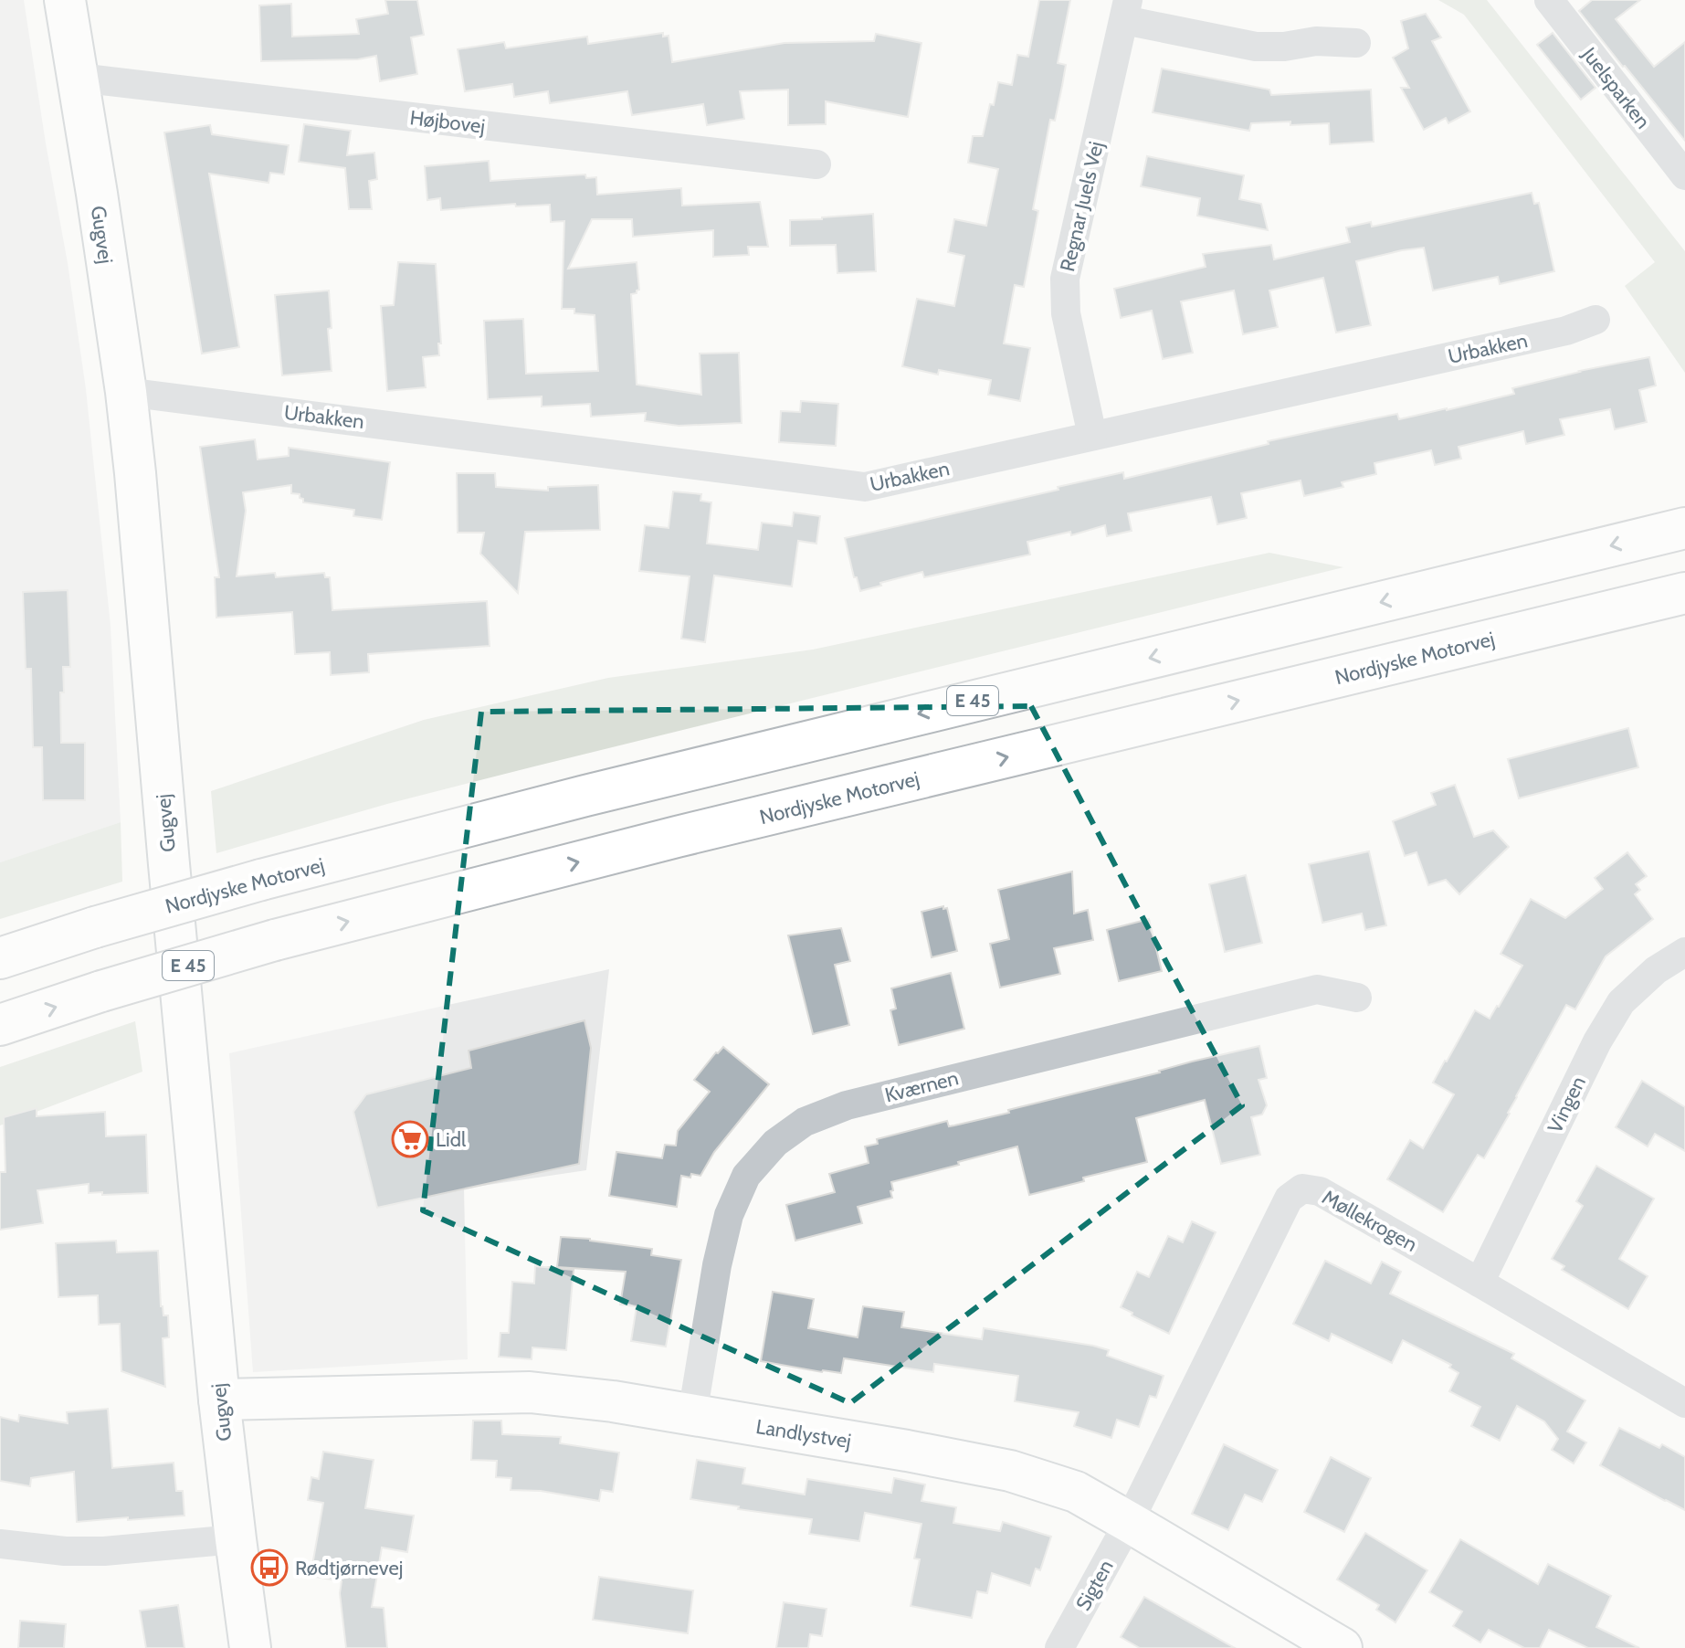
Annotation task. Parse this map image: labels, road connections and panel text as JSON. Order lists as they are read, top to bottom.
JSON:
{
  "streets": {
    "main road": [
      "Gugvej",
      "Nordjyske Motorvej",
      "E 45",
      "Landlystvej"
    ],
    "street": [
      "Juelsparken",
      "Højbovej",
      "Regnar Juels Vej",
      "Urbakken",
      "Kværnen",
      "Vingen",
      "Møllekrogen",
      "Sigten"
    ]
  },
  "crossings": [
    ["Højbovej", "Gugvej"],
    ["Regnar Juels Vej", "Urbakken"],
    ["Gugvej", "Urbakken"],
    ["Gugvej", "Landlystvej"],
    ["Kværnen", "Landlystvej"],
    ["Vingen", "Møllekrogen"],
    ["Møllekrogen", "Landlystvej"],
    ["Møllekrogen", "Sigten"],
    ["Landlystvej", "Sigten"]
  ],
  "places": {
    "supermarket": ["Lidl"],
    "bus stop": ["Rødtjørnevej"]
  }
}
